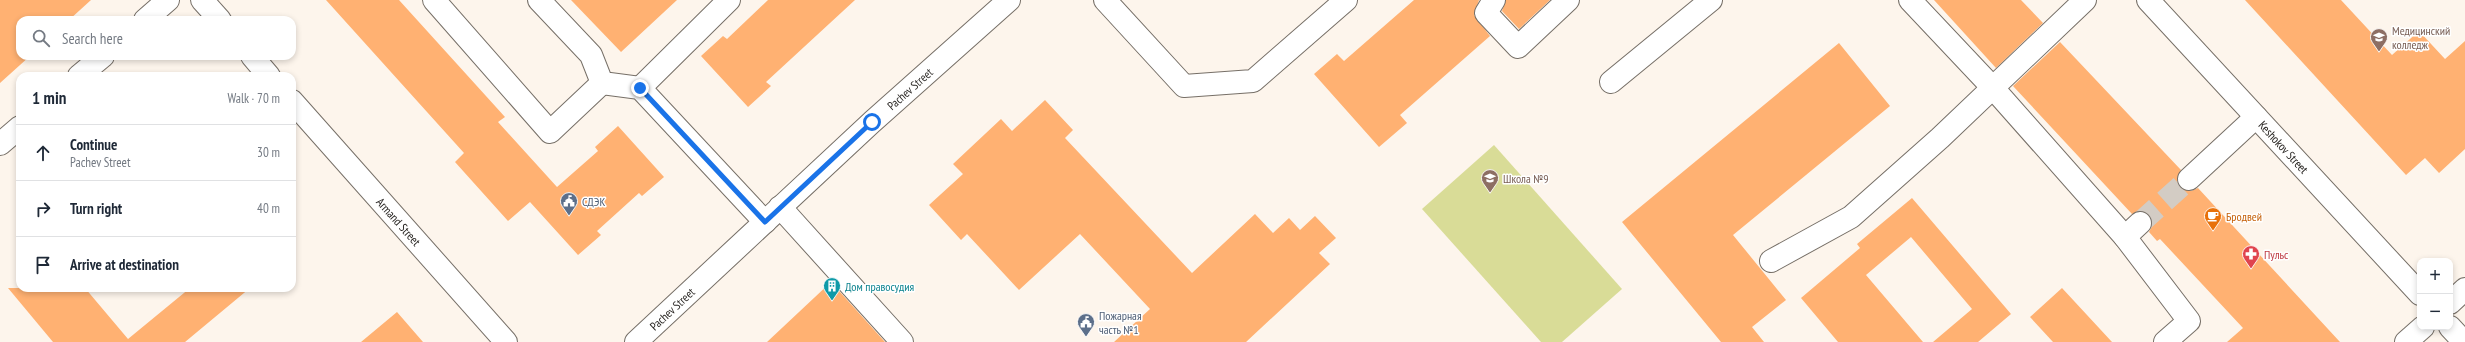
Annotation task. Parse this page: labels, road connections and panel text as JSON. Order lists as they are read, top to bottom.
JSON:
{
  "streets": {
    "street": ["Pachev Street", "Keshokov Street", "Armand Street"]
  },
  "places": {
    "school or university": ["Медицинский колледж", "Школа №9"],
    "public building": ["СДЭК", "Пожарная часть №1"],
    "cafe": ["Бродвей"],
    "pharmacy": ["Пульс"],
    "building": ["Дом правосудия"]
  },
  "page": {
    "search": "Search here",
    "heading": ["1 min", "Walk · 70 m"],
    "list": [
      ["Continue", "Pachev Street", "30 m"],
      ["Turn right", "40 m"],
      "Arrive at destination"
    ],
    "map_buttons": ["+", "−"]
  }
}
